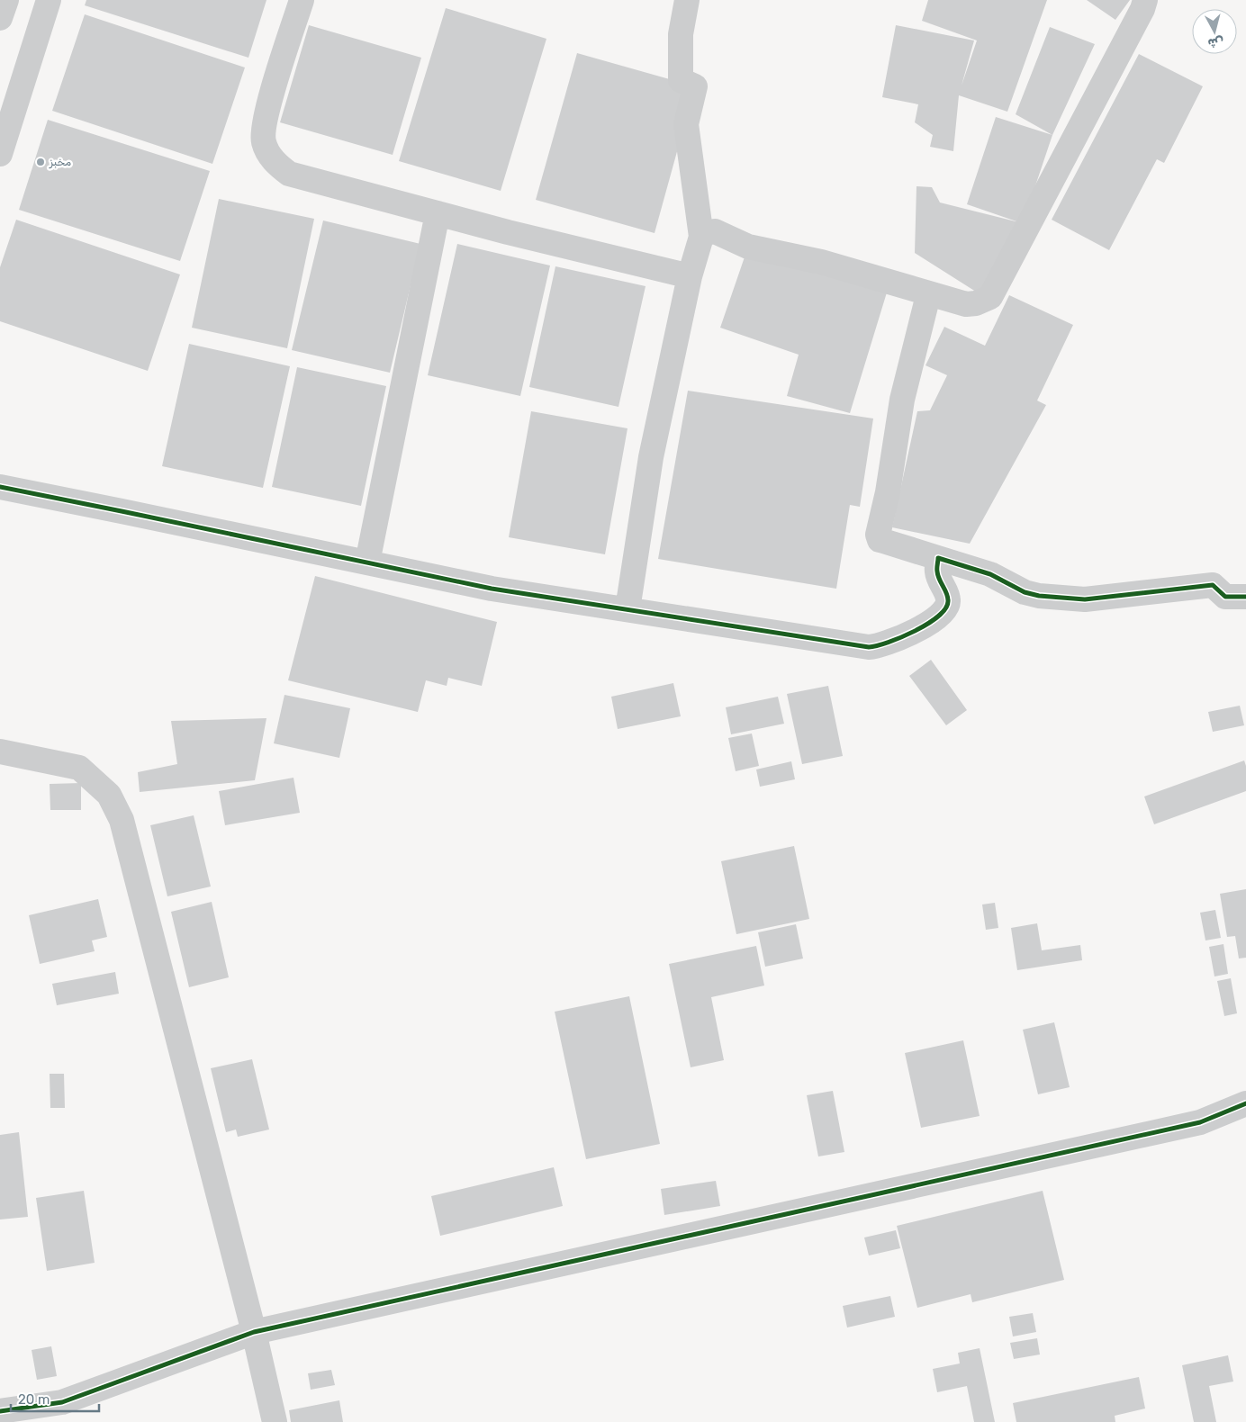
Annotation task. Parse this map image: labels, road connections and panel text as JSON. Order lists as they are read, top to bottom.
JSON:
{
  "places": ["مخبز"],
  "scale_bar": "20 m",
  "north": "bottom"
}
